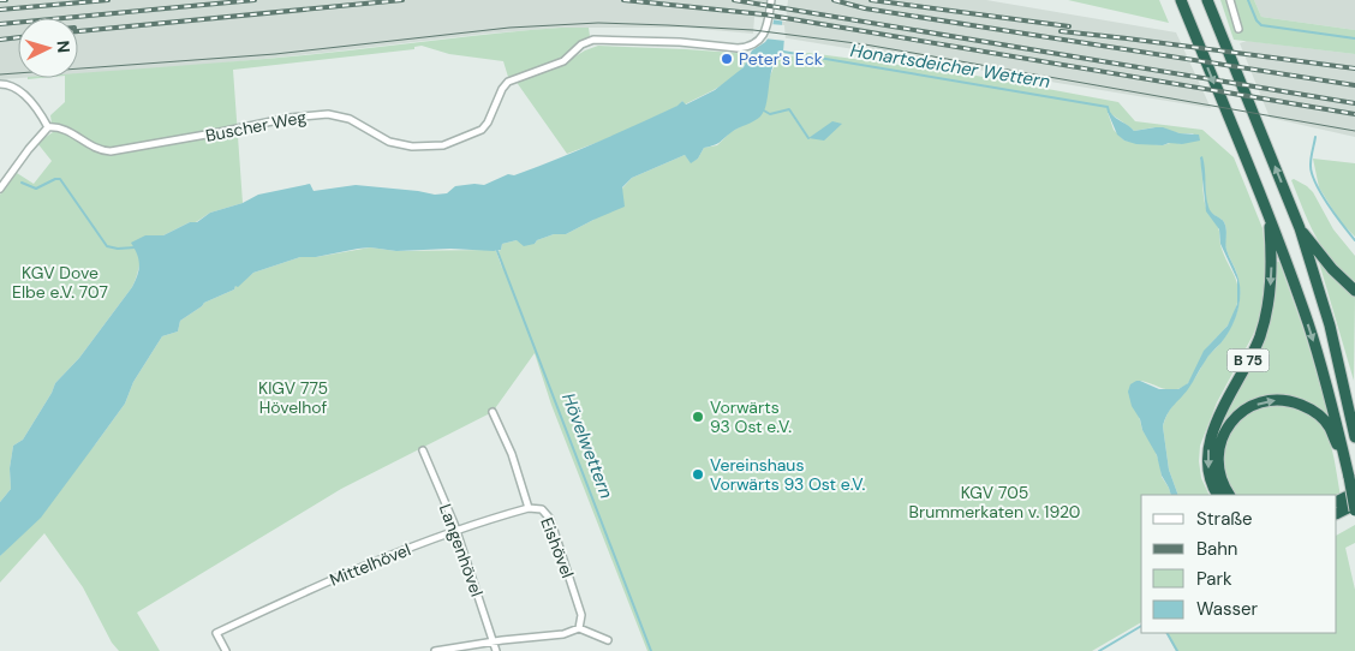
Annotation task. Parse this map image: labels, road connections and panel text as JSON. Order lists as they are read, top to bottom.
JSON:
{
  "streets": {
    "highway": ["B 75"],
    "street": [
      "Buscher Weg",
      "Eishövel",
      "Langenhövel",
      "Mittelhövel"
    ]
  },
  "crossings": [
    ["Eishövel", "Mittelhövel"],
    ["Langenhövel", "Mittelhövel"]
  ],
  "water": ["Honartsdeicher Wettern", "Hövelwettern"],
  "parks": ["KGV Dove Elbe e.V. 707", "KlGV 775 Hövelhof", "KGV 705 Brummerkaten v. 1920"],
  "places": ["Peter's Eck", "Vorwärts 93 Ost e.V.", "Vereinshaus Vorwärts 93 Ost e.V."],
  "legend": [
    "Straße",
    "Bahn",
    "Park",
    "Wasser"
  ],
  "north": "right"
}
